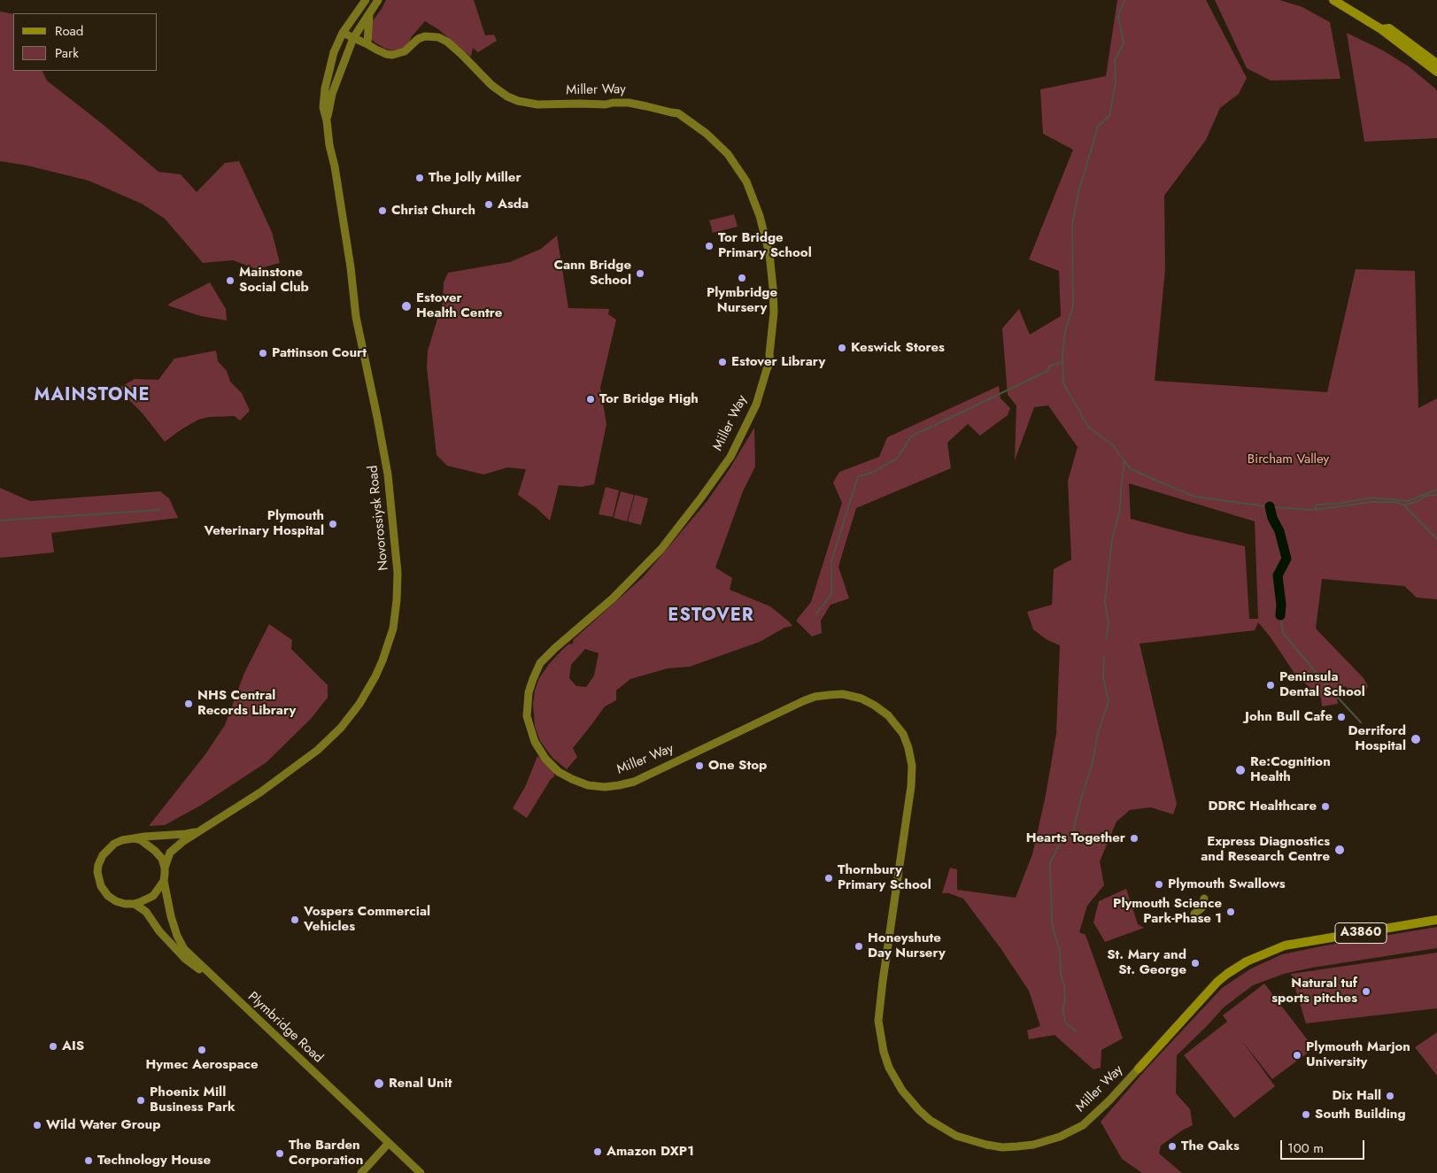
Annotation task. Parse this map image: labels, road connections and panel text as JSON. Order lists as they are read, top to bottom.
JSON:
{
  "streets": {
    "main road": ["Miller Way", "A3860"],
    "street": ["Novorossiysk Road", "Plymbridge Road"]
  },
  "crossings": [
    ["Miller Way", "Novorossiysk Road"],
    ["Novorossiysk Road", "Plymbridge Road"]
  ],
  "districts": ["MAINSTONE", "ESTOVER"],
  "parks": ["Bircham Valley"],
  "places": [
    "The Jolly Miller",
    "Asda",
    "Christ Church",
    "Tor Bridge Primary School",
    "Cann Bridge School",
    "Plymbridge Nursery",
    "Mainstone Social Club",
    "Estover Health Centre",
    "Keswick Stores",
    "Pattinson Court",
    "Estover Library",
    "Tor Bridge High",
    "Plymouth Veterinary Hospital",
    "Peninsula Dental School",
    "NHS Central Records Library",
    "John Bull Cafe",
    "Derriford Hospital",
    "One Stop",
    "Re:Cognition Health",
    "DDRC Healthcare",
    "Hearts Together",
    "Express Diagnostics and Research Centre",
    "Thornbury Primary School",
    "Plymouth Swallows",
    "Plymouth Science Park-Phase 1",
    "Vospers Commercial Vehicles",
    "Honeyshute Day Nursery",
    "St. Mary and St. George",
    "Natural tuf sports pitches",
    "AIS",
    "Hymec Aerospace",
    "Plymouth Marjon University",
    "Renal Unit",
    "Dix Hall",
    "Phoenix Mill Business Park",
    "South Building",
    "Wild Water Group",
    "The Oaks",
    "Amazon DXP1",
    "The Barden Corporation",
    "Technology House"
  ],
  "legend": ["Road", "Park"],
  "scale_bar": "100 m"
}
